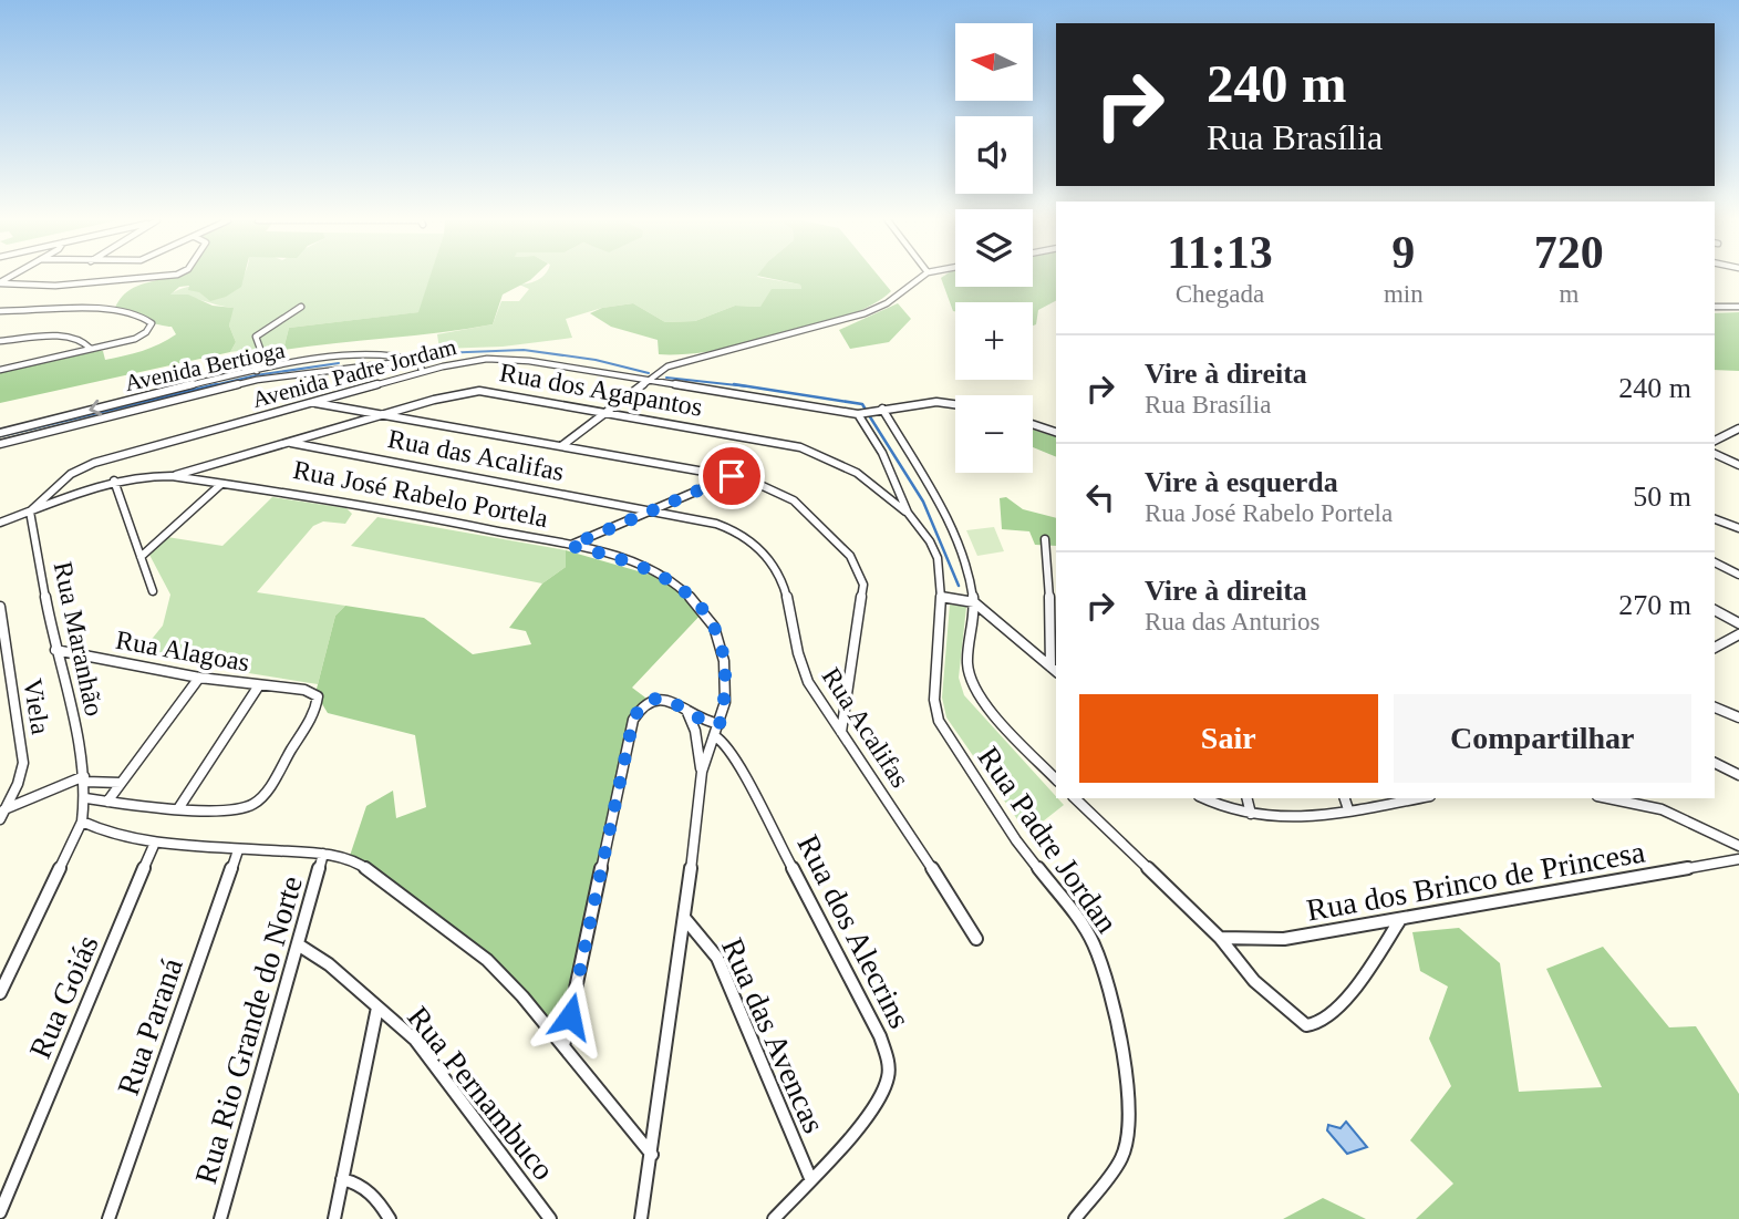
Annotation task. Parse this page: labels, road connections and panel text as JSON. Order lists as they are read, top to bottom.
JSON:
{
  "streets": {
    "street": [
      "Avenida Bertioga",
      "Avenida Padre Jordam",
      "Rua dos Agapantos",
      "Rua das Acalifas",
      "Rua José Rabelo Portela",
      "Rua Maranhão",
      "Rua Alagoas",
      "Viela",
      "Rua Acalifas",
      "Rua Padre Jordan",
      "Rua dos Brinco de Princesa",
      "Rua dos Alecrins",
      "Rua Goiás",
      "Rua Paraná",
      "Rua Rio Grande do Norte",
      "Rua das Avencas",
      "Rua Pernambuco"
    ]
  },
  "crossings": [
    ["Avenida Padre Jordam", "Rua José Rabelo Portela"],
    ["Avenida Padre Jordam", "Rua Maranhão"],
    ["Rua dos Agapantos", "Rua das Acalifas"],
    ["Rua dos Agapantos", "Rua José Rabelo Portela"],
    ["Rua dos Agapantos", "Rua Padre Jordan"],
    ["Rua das Acalifas", "Rua Acalifas"],
    ["Rua José Rabelo Portela", "Rua Maranhão"],
    ["Rua José Rabelo Portela", "Rua dos Alecrins"],
    ["Rua Maranhão", "Rua Alagoas"],
    ["Rua dos Alecrins", "Rua das Avencas"],
    ["Rua Rio Grande do Norte", "Rua Pernambuco"]
  ],
  "north": "left",
  "page": {
    "map_buttons": ["+", "−"],
    "turn": ["240 m", "Rua Brasília"],
    "eta": [
      "11:13",
      "Chegada",
      "9",
      "min",
      "720",
      "m"
    ],
    "list": [
      {
        "name": "Vire à direita",
        "note": "Rua Brasília",
        "value": "240 m"
      },
      {
        "name": "Vire à esquerda",
        "note": "Rua José Rabelo Portela",
        "value": "50 m"
      },
      {
        "name": "Vire à direita",
        "note": "Rua das Anturios",
        "value": "270 m"
      }
    ],
    "buttons": ["Sair", "Compartilhar"]
  }
}
